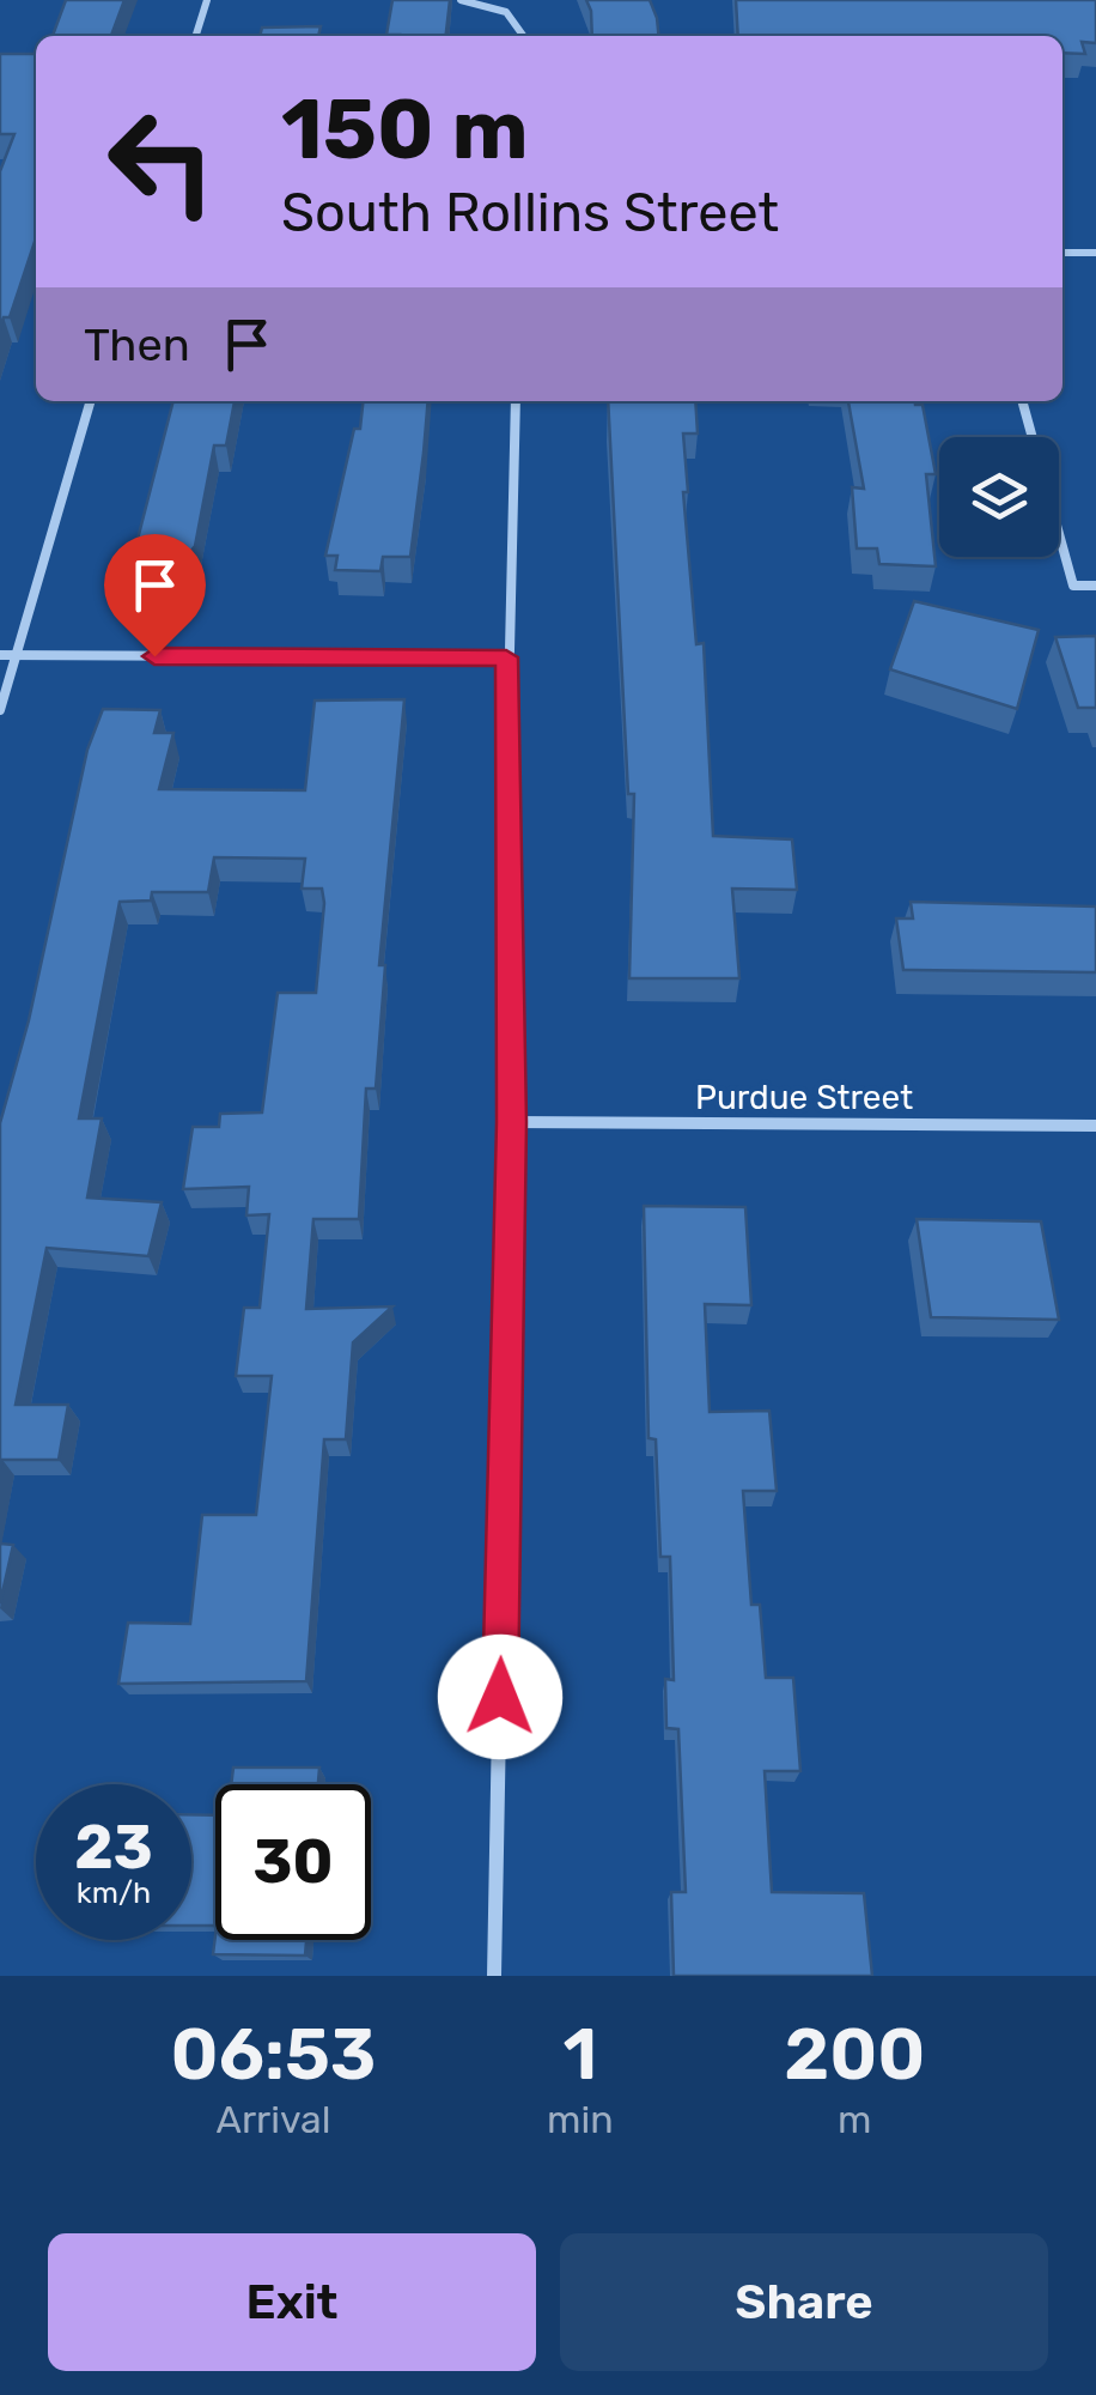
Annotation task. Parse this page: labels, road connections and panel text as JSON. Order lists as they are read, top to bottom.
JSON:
{
  "streets": {
    "street": ["Purdue Street"]
  },
  "page": {
    "turn": ["150 m", "South Rollins Street"],
    "then": "Then",
    "speed": "23 km/h",
    "limit": "30",
    "eta": [
      "06:53",
      "Arrival",
      "1",
      "min",
      "200",
      "m"
    ],
    "buttons": ["Exit", "Share"]
  }
}
